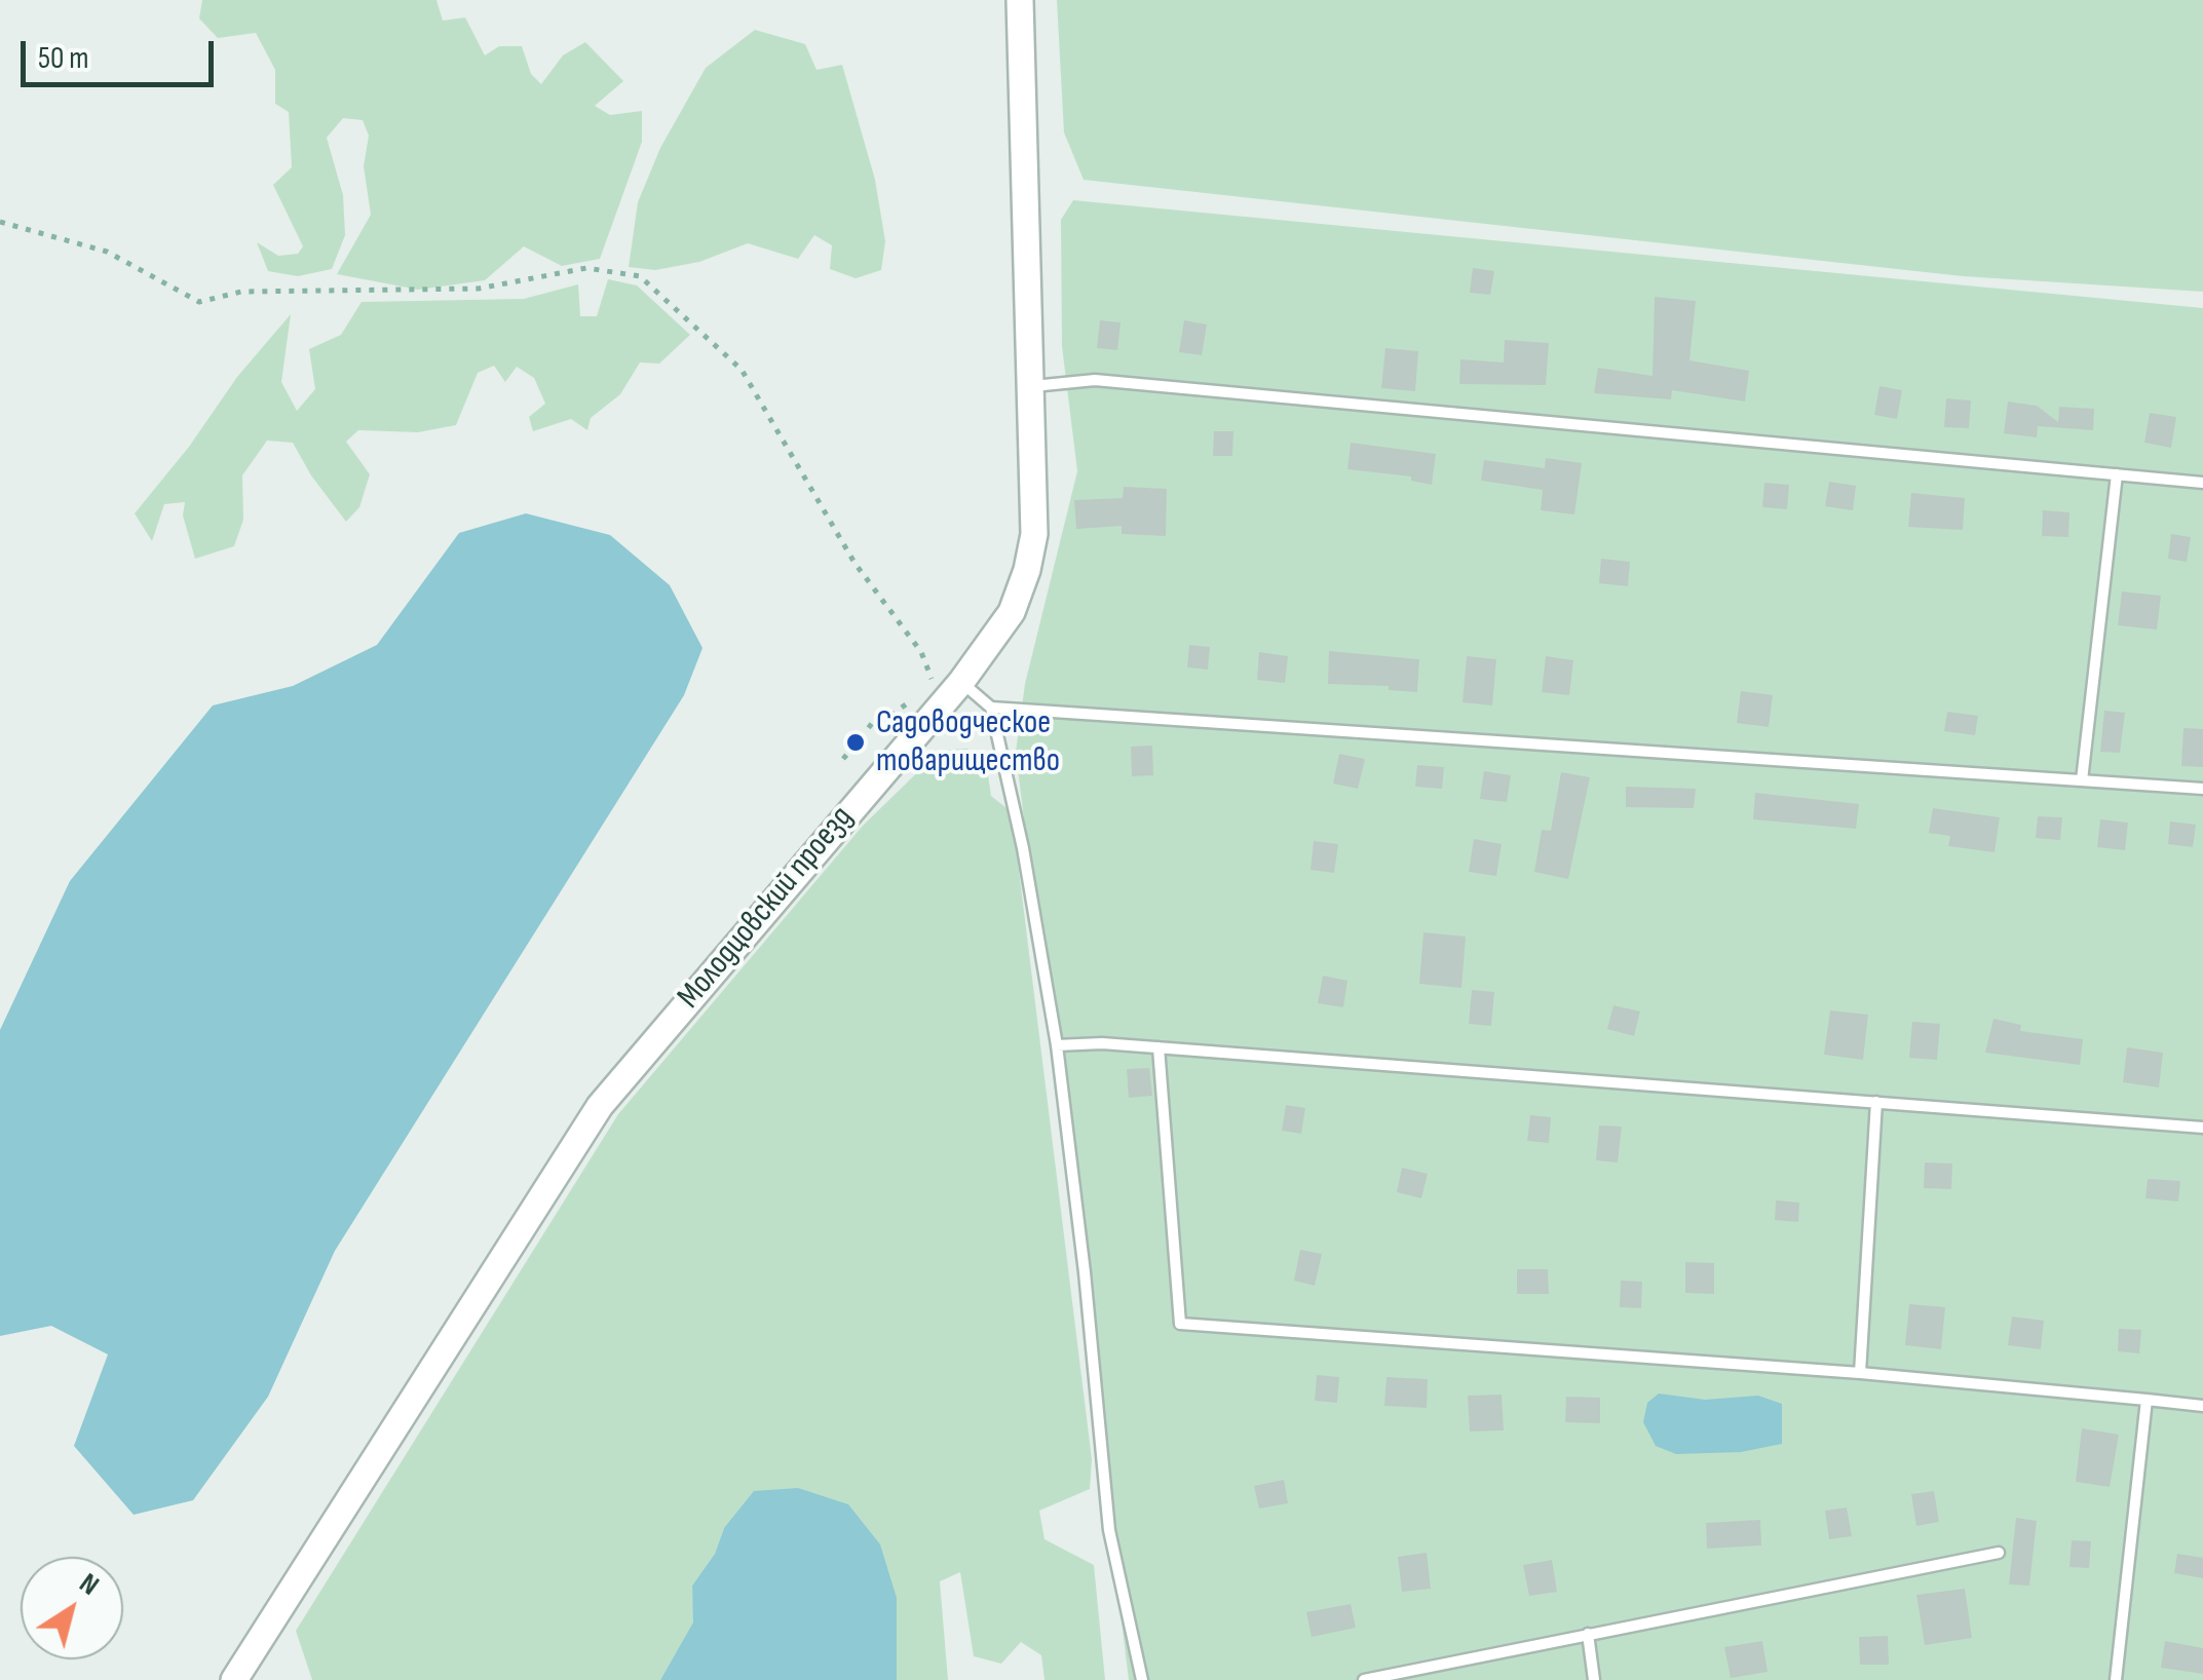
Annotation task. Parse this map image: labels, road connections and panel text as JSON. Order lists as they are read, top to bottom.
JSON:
{
  "streets": {
    "street": ["Молодцовский проезд"]
  },
  "places": ["Садоводческое товарищество"],
  "scale_bar": "50 m",
  "north": "top right"
}
